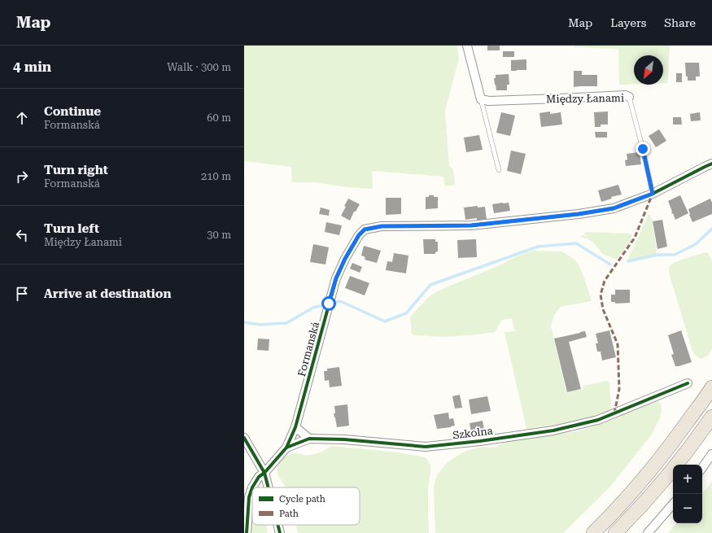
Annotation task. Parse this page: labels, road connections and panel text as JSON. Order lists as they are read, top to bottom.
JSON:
{
  "streets": {
    "street": ["Między Łanami", "Formanská", "Szkolna"]
  },
  "crossings": [
    ["Między Łanami", "Formanská"],
    ["Formanská", "Szkolna"]
  ],
  "legend": ["Cycle path", "Path"],
  "north": "bottom left",
  "page": {
    "header": "Map",
    "nav": ["Map", "Layers", "Share"],
    "heading": ["4 min", "Walk · 300 m"],
    "list": [
      ["Continue", "Formanská", "60 m"],
      ["Turn right", "Formanská", "210 m"],
      ["Turn left", "Między Łanami", "30 m"],
      "Arrive at destination"
    ],
    "map_buttons": ["+", "−"]
  }
}
